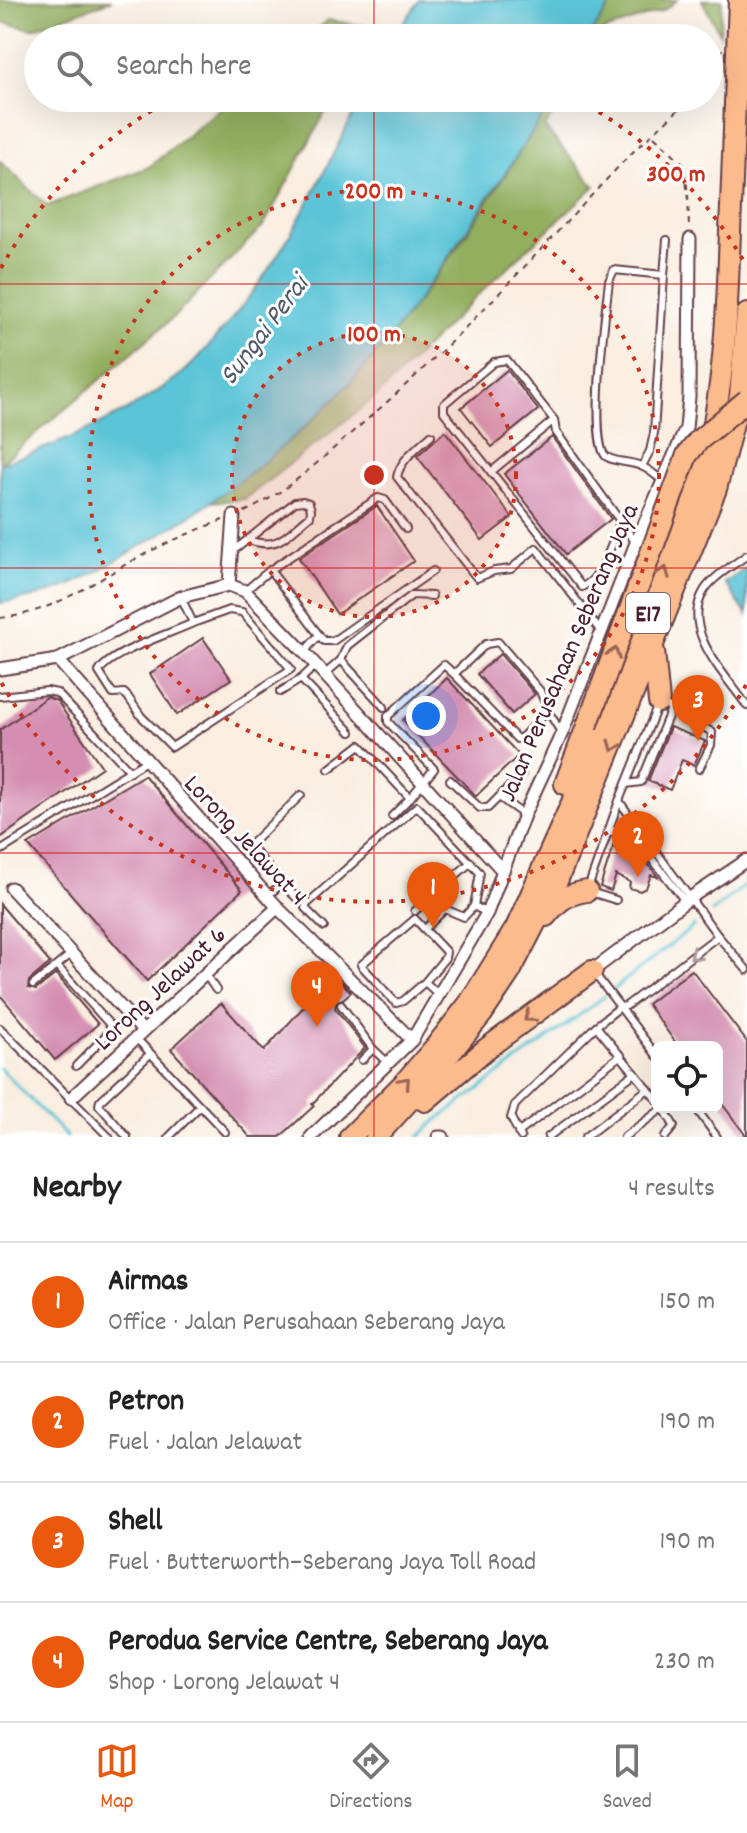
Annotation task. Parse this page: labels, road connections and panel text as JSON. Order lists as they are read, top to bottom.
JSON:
{
  "streets": {
    "highway": ["E17"],
    "street": ["Jalan Perusahaan Seberang Jaya", "Lorong Jelawat 4", "Lorong Jelawat 6"]
  },
  "crossings": [
    ["Jalan Perusahaan Seberang Jaya", "Lorong Jelawat 4"],
    ["Lorong Jelawat 4", "Lorong Jelawat 6"]
  ],
  "water": ["Sungai Perai"],
  "page": {
    "search": "Search here",
    "pins": [
      "3",
      "2",
      "1",
      "4"
    ],
    "heading": ["Nearby", "4 results"],
    "list": [
      {
        "mark": "1",
        "name": "Airmas",
        "note": "Office · Jalan Perusahaan Seberang Jaya",
        "value": "150 m"
      },
      {
        "mark": "2",
        "name": "Petron",
        "note": "Fuel · Jalan Jelawat",
        "value": "190 m"
      },
      {
        "mark": "3",
        "name": "Shell",
        "note": "Fuel · Butterworth–Seberang Jaya Toll Road",
        "value": "190 m"
      },
      {
        "mark": "4",
        "name": "Perodua Service Centre, Seberang Jaya",
        "note": "Shop · Lorong Jelawat 4",
        "value": "230 m"
      }
    ],
    "nav": ["Map", "Directions", "Saved"]
  },
  "rings": ["300 m", "200 m", "100 m"]
}
